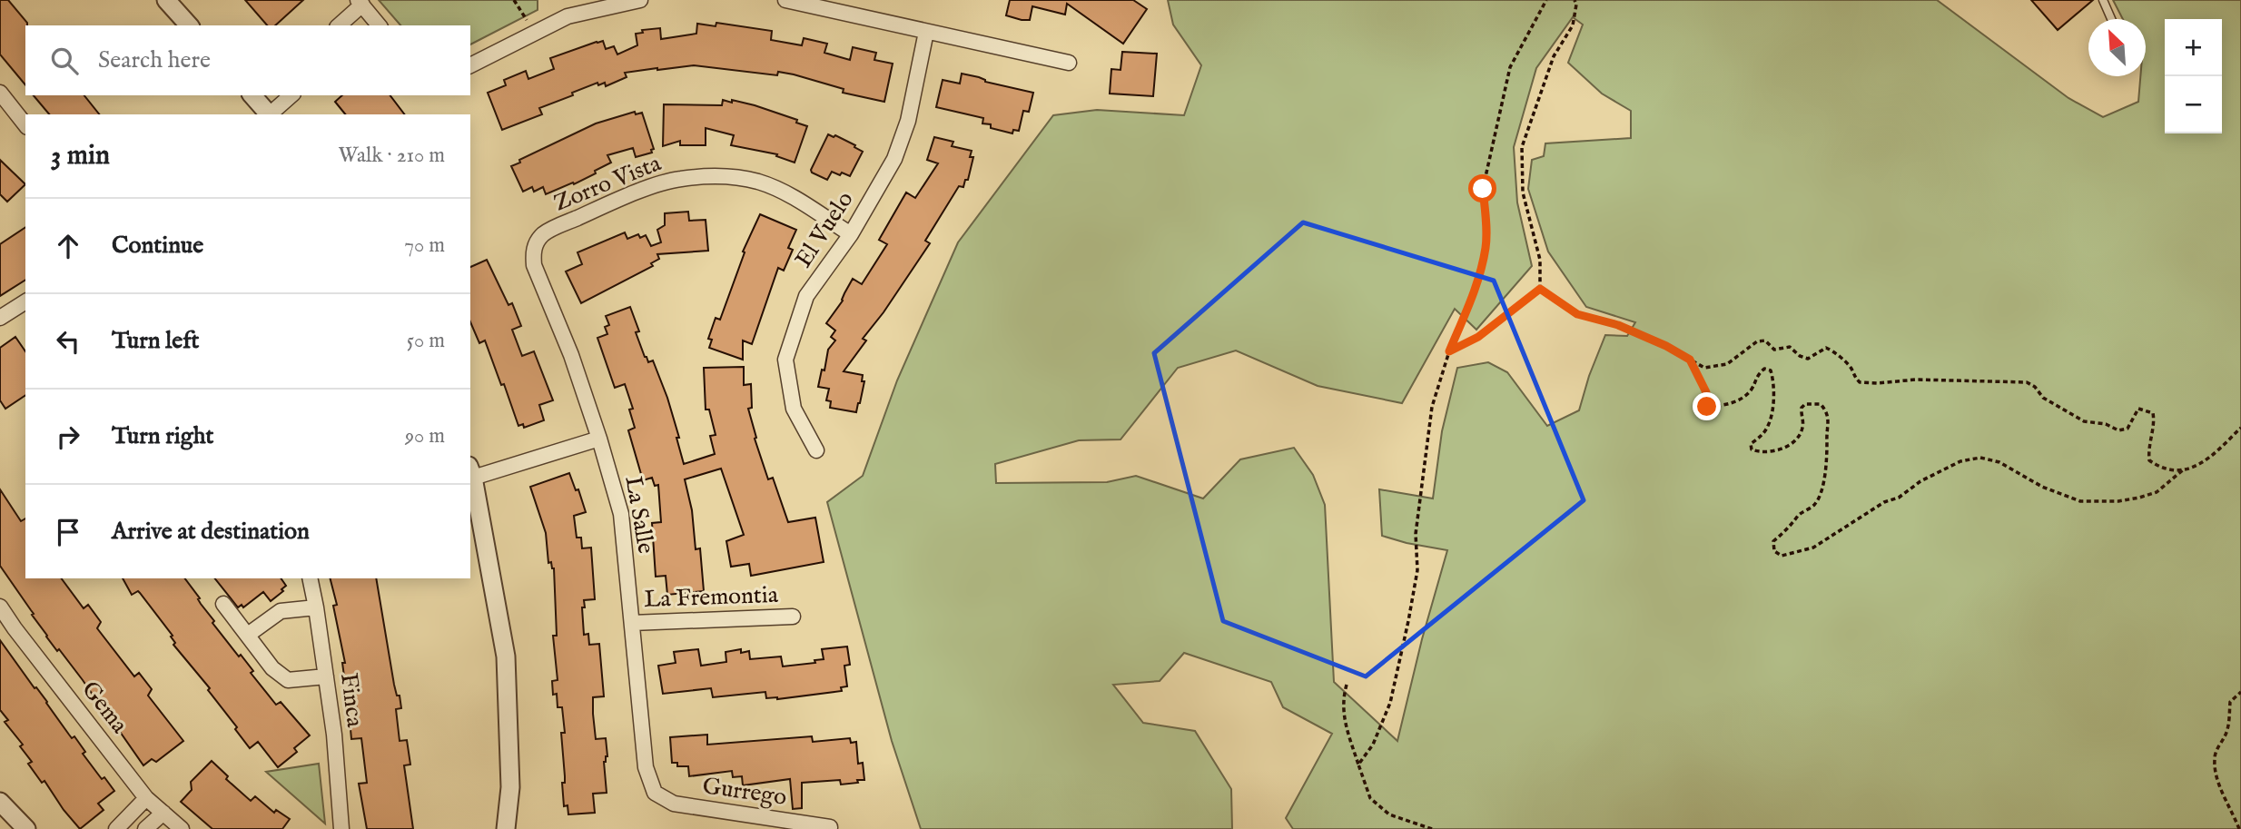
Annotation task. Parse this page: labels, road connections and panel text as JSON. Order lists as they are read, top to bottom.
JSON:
{
  "streets": {
    "street": [
      "Zorro Vista",
      "El Vuelo",
      "La Salle",
      "La Fremontia",
      "Finca",
      "Gema",
      "Gurrego"
    ]
  },
  "crossings": [
    ["Zorro Vista", "El Vuelo"],
    ["Zorro Vista", "La Salle"],
    ["La Salle", "La Fremontia"],
    ["La Salle", "Gurrego"]
  ],
  "north": "top left",
  "page": {
    "map_buttons": ["+", "−"],
    "search": "Search here",
    "heading": ["3 min", "Walk · 210 m"],
    "list": [
      ["Continue", "70 m"],
      ["Turn left", "50 m"],
      ["Turn right", "90 m"],
      "Arrive at destination"
    ]
  }
}
